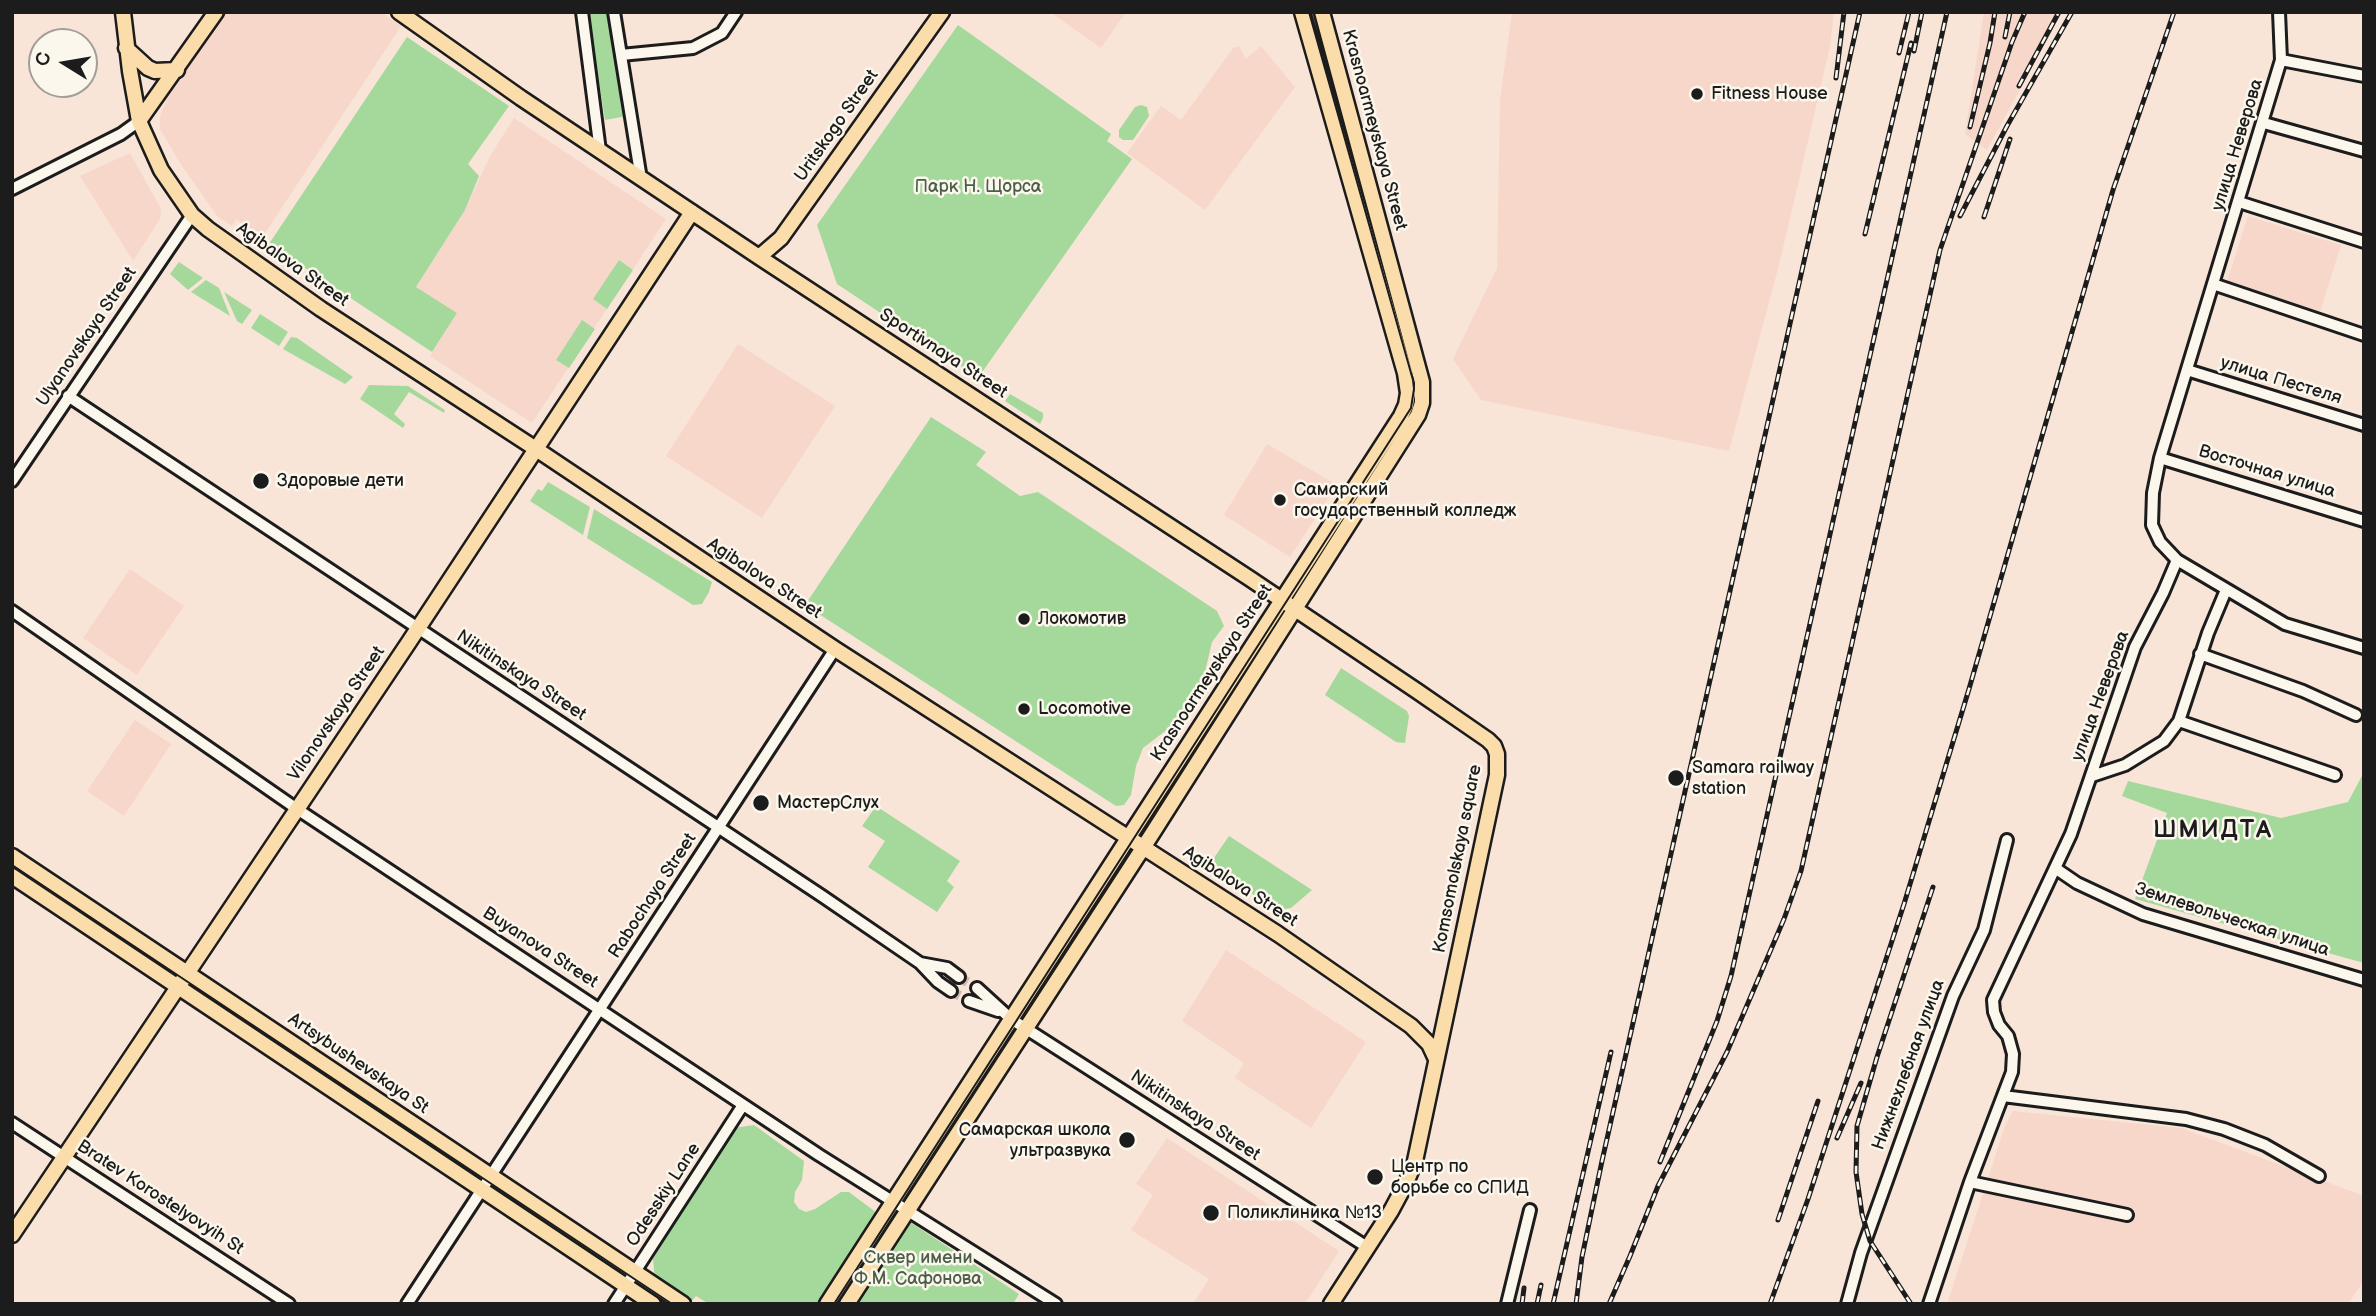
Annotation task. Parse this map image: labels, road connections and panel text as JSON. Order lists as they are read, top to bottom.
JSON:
{
  "streets": {
    "main road": [
      "Uritskogo Street",
      "Krasnoarmeyskaya Street",
      "Agibalova Street",
      "Sportivnaya Street",
      "Vilonovskaya Street",
      "Komsomolskaya square",
      "Artsybushevskaya St"
    ],
    "street": [
      "улица Неверова",
      "Ulyanovskaya Street",
      "улица Пестеля",
      "Восточная улица",
      "Nikitinskaya Street",
      "Rabochaya Street",
      "Землевольческая улица",
      "Buyanova Street",
      "Нижнехлебная улица",
      "Odesskiy Lane",
      "Bratev Korostelyovyih St"
    ]
  },
  "crossings": [
    ["Uritskogo Street", "Sportivnaya Street"],
    ["Krasnoarmeyskaya Street", "Agibalova Street"],
    ["Krasnoarmeyskaya Street", "Sportivnaya Street"],
    ["Krasnoarmeyskaya Street", "Nikitinskaya Street"],
    ["Krasnoarmeyskaya Street", "Buyanova Street"],
    ["улица Неверова", "улица Пестеля"],
    ["улица Неверова", "Восточная улица"],
    ["улица Неверова", "Землевольческая улица"],
    ["Agibalova Street", "Ulyanovskaya Street"],
    ["Agibalova Street", "Vilonovskaya Street"],
    ["Agibalova Street", "Komsomolskaya square"],
    ["Agibalova Street", "Rabochaya Street"],
    ["Ulyanovskaya Street", "Nikitinskaya Street"],
    ["Sportivnaya Street", "Vilonovskaya Street"],
    ["Sportivnaya Street", "Komsomolskaya square"],
    ["Nikitinskaya Street", "Vilonovskaya Street"],
    ["Nikitinskaya Street", "Komsomolskaya square"],
    ["Nikitinskaya Street", "Rabochaya Street"],
    ["Vilonovskaya Street", "Buyanova Street"],
    ["Vilonovskaya Street", "Artsybushevskaya St"],
    ["Vilonovskaya Street", "Bratev Korostelyovyih St"],
    ["Rabochaya Street", "Buyanova Street"],
    ["Rabochaya Street", "Artsybushevskaya St"],
    ["Buyanova Street", "Odesskiy Lane"],
    ["Artsybushevskaya St", "Odesskiy Lane"]
  ],
  "districts": ["ШМИДТА"],
  "parks": ["Парк Н. Щорса", "Cквер имени Ф.М. Сафонова"],
  "places": [
    "Fitness House",
    "Здоровые дети",
    "Самарский государственный колледж",
    "Локомотив",
    "Locomotive",
    "Samara railway station",
    "МастерСлух",
    "Самарская школа ультразвука",
    "Центр по борьбе со СПИД",
    "Поликлиника №13"
  ],
  "north": "left"
}
